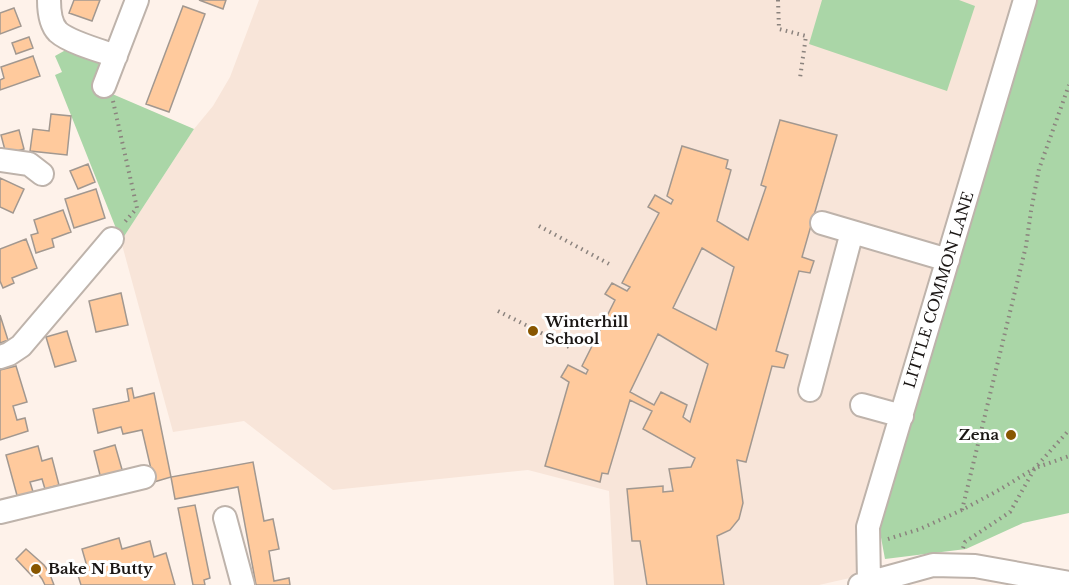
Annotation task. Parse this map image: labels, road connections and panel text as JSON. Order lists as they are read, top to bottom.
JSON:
{
  "streets": {
    "street": ["LITTLE COMMON LANE"]
  },
  "places": ["Winterhill School", "Zena", "Bake N Butty"]
}
